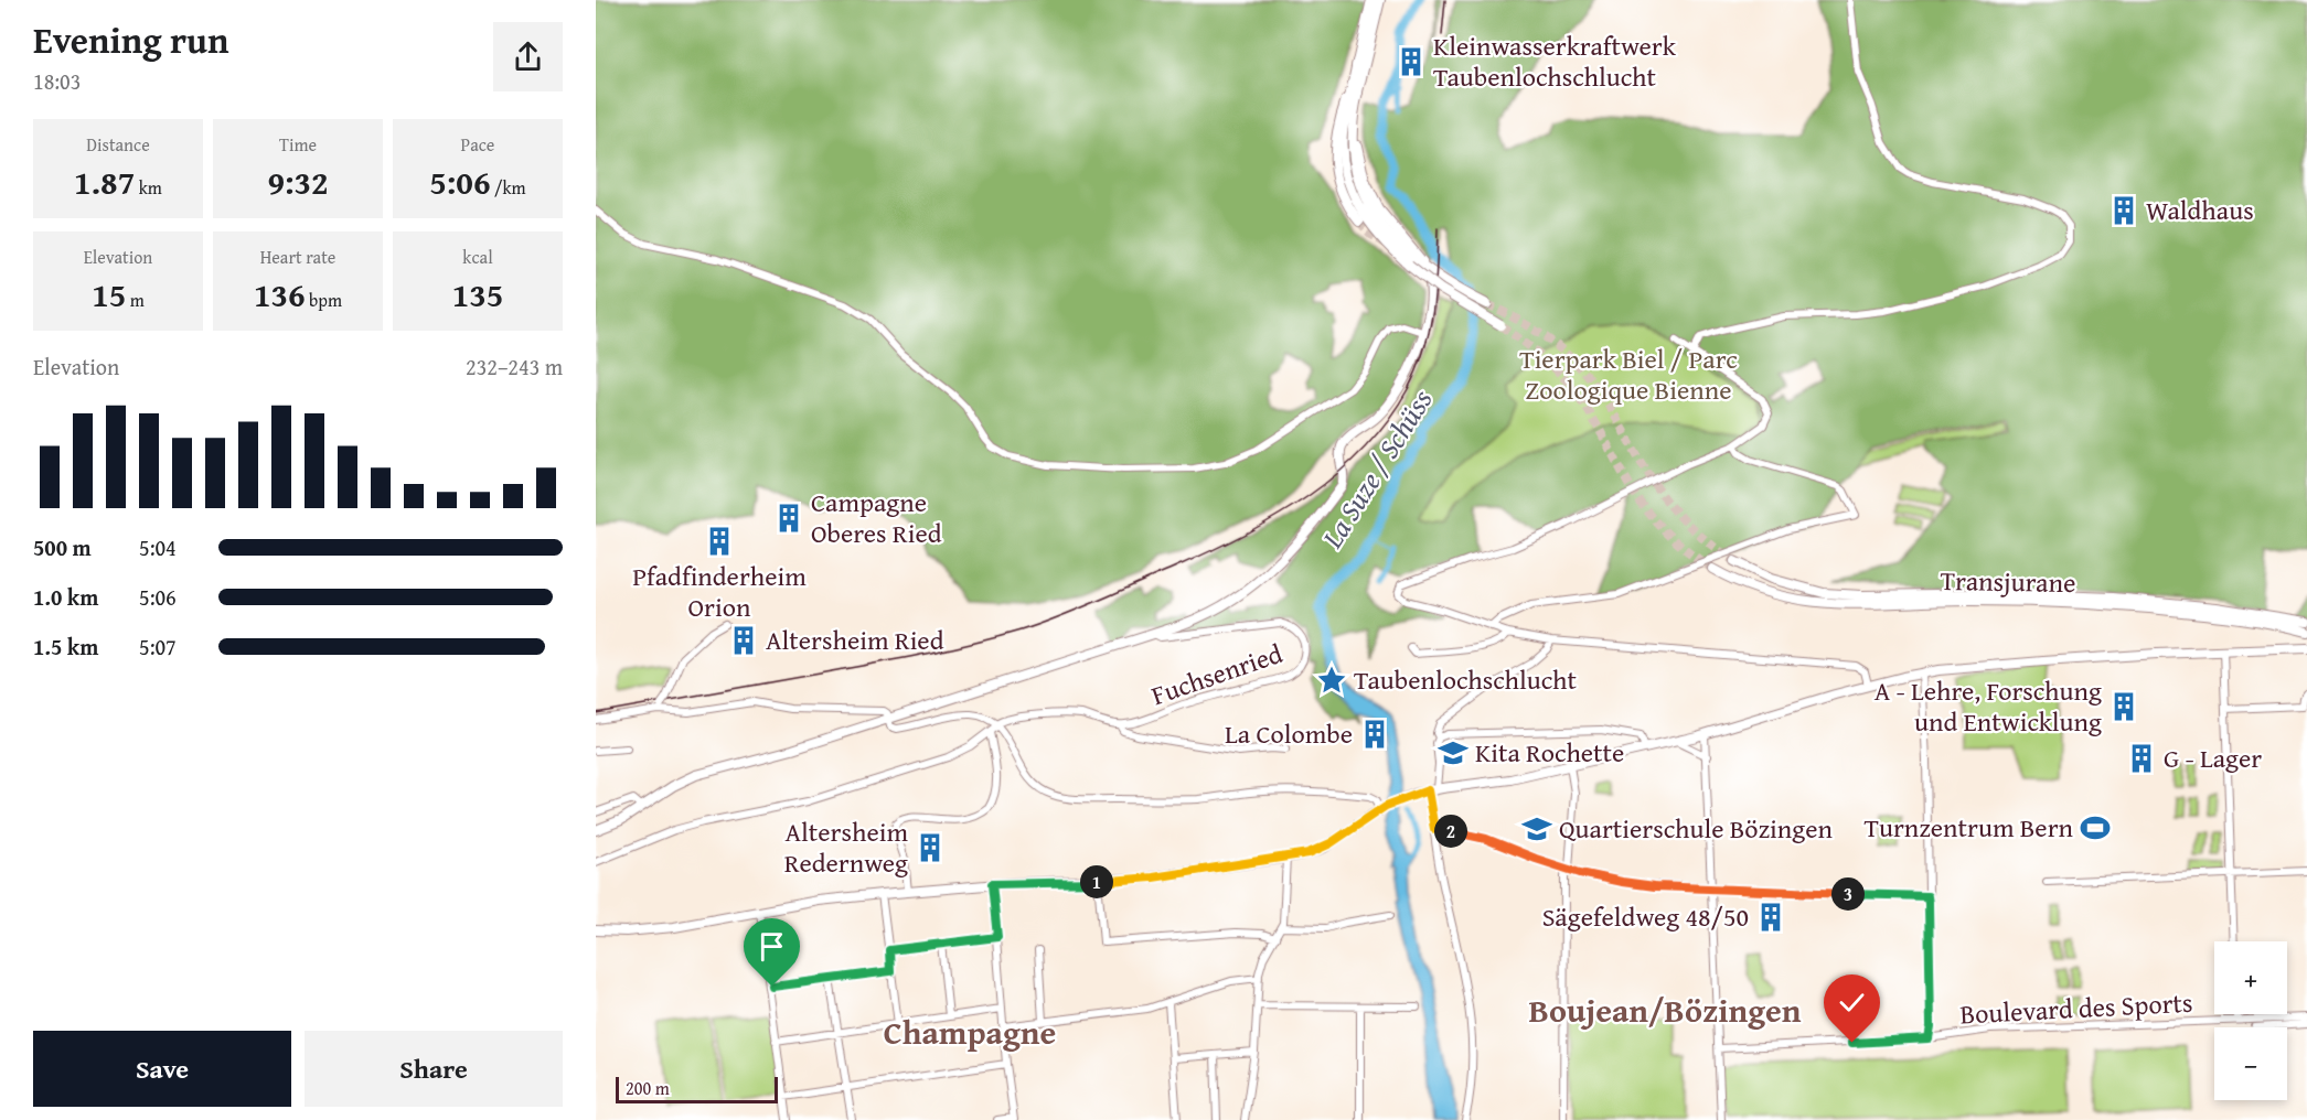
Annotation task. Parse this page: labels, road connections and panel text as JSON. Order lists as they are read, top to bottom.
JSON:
{
  "streets": {
    "highway": ["Transjurane"],
    "street": ["Fuchsenried", "Boulevard des Sports"]
  },
  "districts": ["Boujean/Bözingen", "Champagne"],
  "water": ["La Suze / Schüss"],
  "parks": ["Tierpark Biel / Parc Zoologique Bienne"],
  "places": {
    "building": [
      "Kleinwasserkraftwerk Taubenlochschlucht",
      "Waldhaus",
      "Campagne Oberes Ried",
      "Pfadfinderheim Orion",
      "Altersheim Ried",
      "A - Lehre, Forschung und Entwicklung",
      "La Colombe",
      "G - Lager",
      "Altersheim Redernweg",
      "Sägefeldweg 48/50"
    ],
    "place": ["Taubenlochschlucht"],
    "school or university": ["Kita Rochette", "Quartierschule Bözingen"],
    "sports": ["Turnzentrum Bern"]
  },
  "scale_bar": "200 m",
  "page": {
    "heading": ["Evening run", "18:03"],
    "stats": [
      ["Distance", "1.87 km"],
      ["Time", "9:32"],
      ["Pace", "5:06 /km"],
      ["Elevation", "15 m"],
      ["Heart rate", "136 bpm"],
      ["kcal", "135"]
    ],
    "chart": ["Elevation", "232–243 m"],
    "list": [
      {
        "name": "500 m",
        "note": "5:04"
      },
      {
        "name": "1.0 km",
        "note": "5:06"
      },
      {
        "name": "1.5 km",
        "note": "5:07"
      }
    ],
    "pins": ["2", "1", "3"],
    "map_buttons": ["+", "−"],
    "buttons": ["Save", "Share"],
    "scale": "200 m"
  }
}
